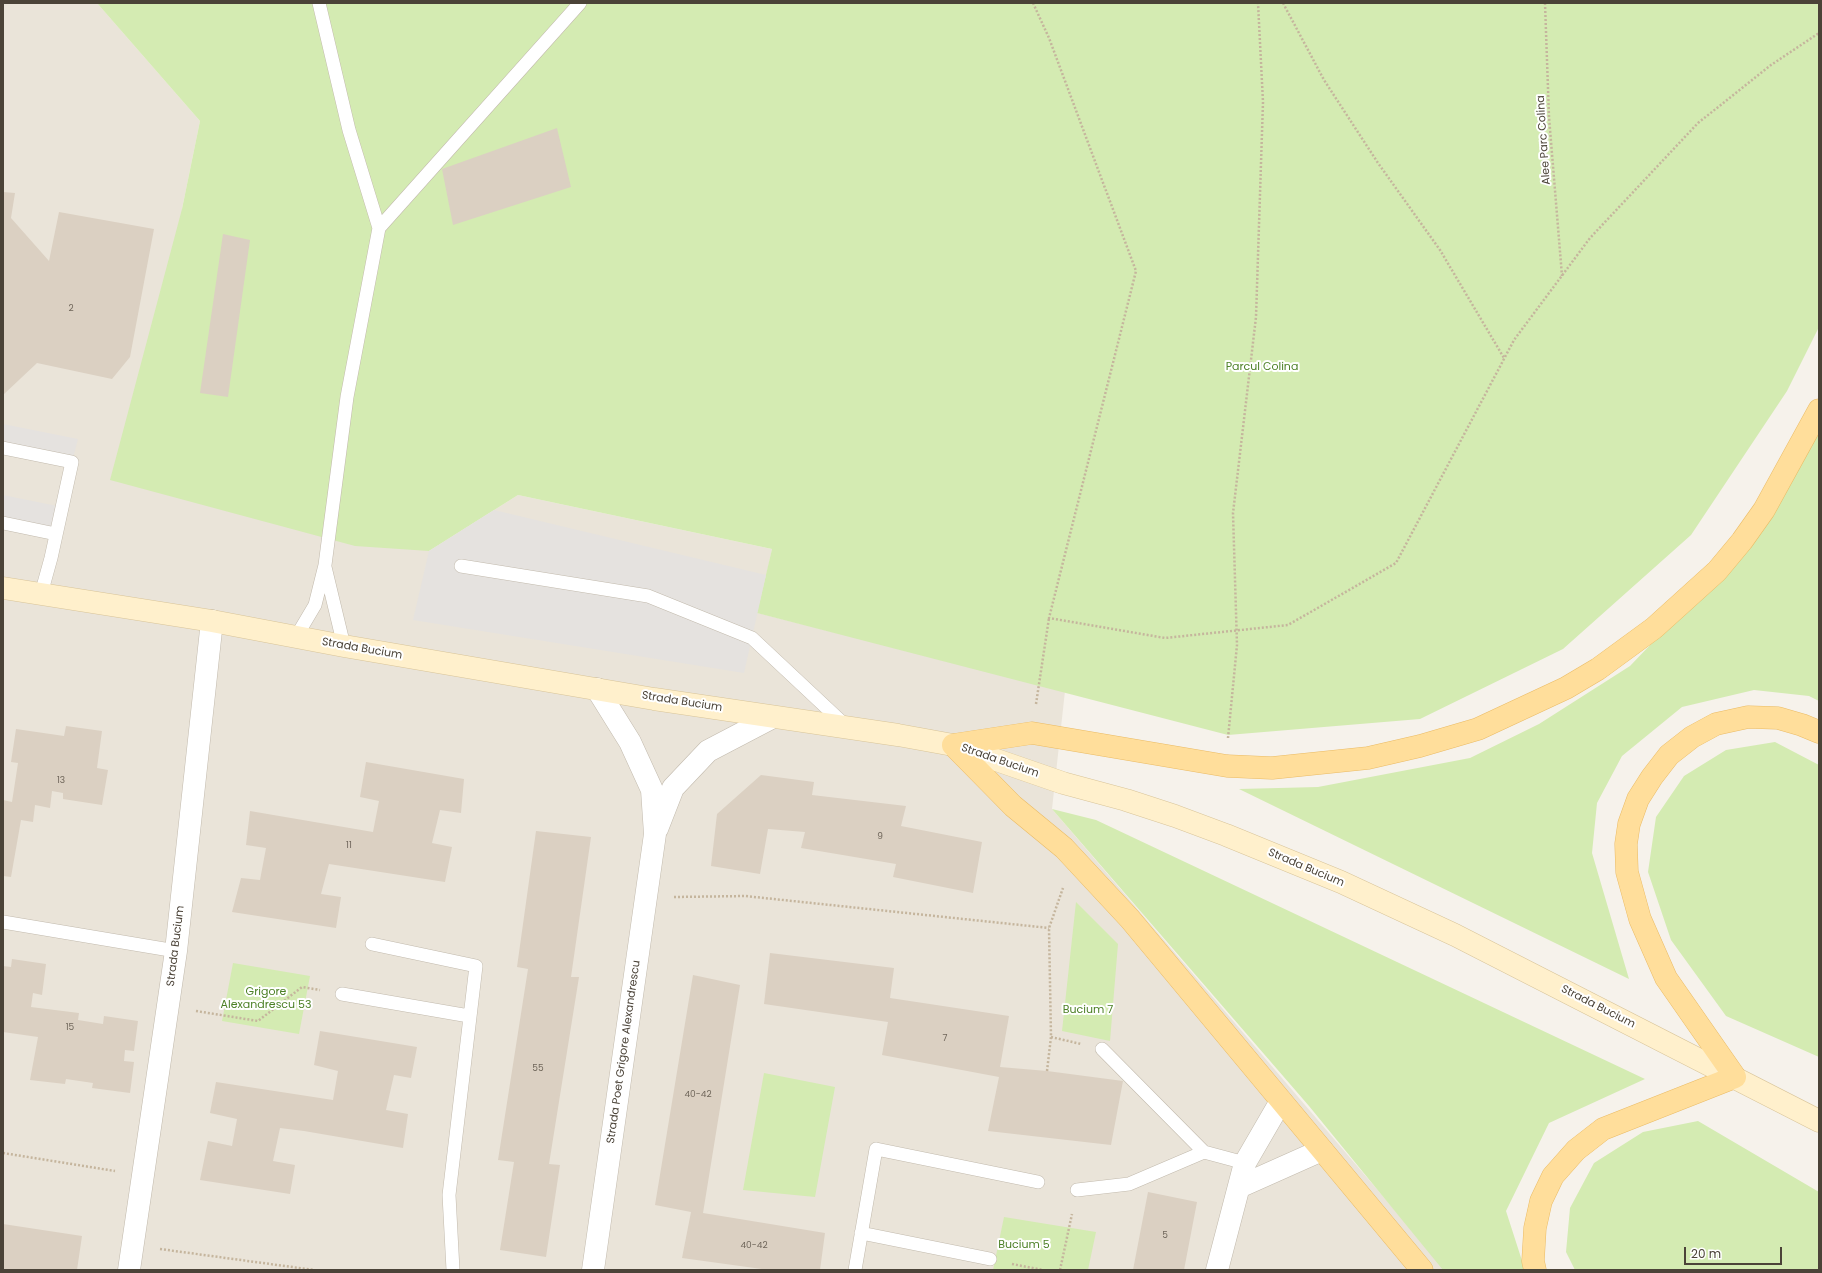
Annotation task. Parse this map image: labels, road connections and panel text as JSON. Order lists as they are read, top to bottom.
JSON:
{
  "streets": {
    "main road": ["Strada Bucium"],
    "street": ["Strada Poet Grigore Alexandrescu"],
    "path": ["Alee Parc Colina"]
  },
  "parks": [
    "Parcul Colina",
    "Grigore Alexandrescu 53",
    "Bucium 7",
    "Bucium 5"
  ],
  "house_numbers": [
    "2",
    "13",
    "9",
    "11",
    "15",
    "7",
    "55",
    "40-42",
    "5",
    "40-42"
  ],
  "scale_bar": "20 m"
}
